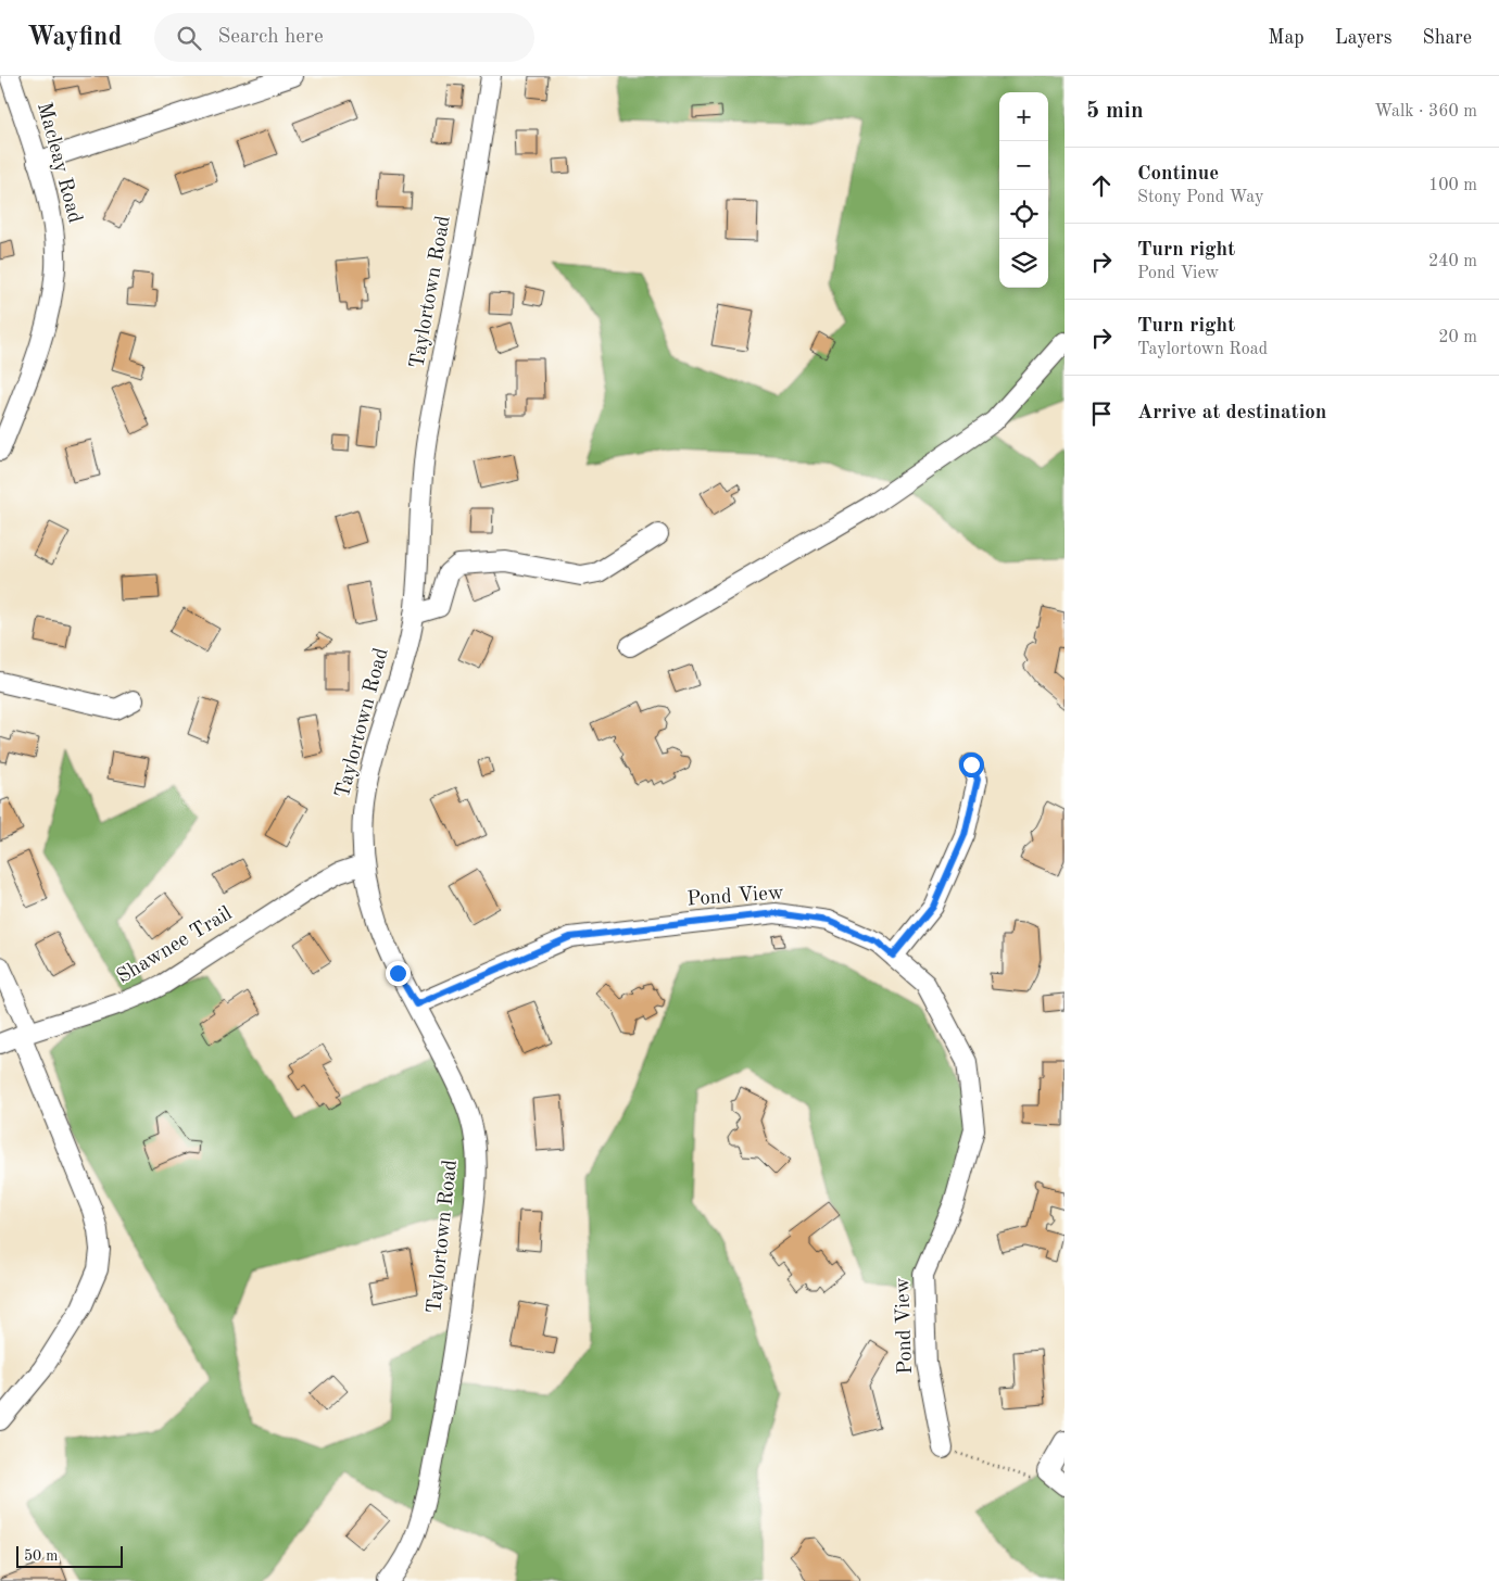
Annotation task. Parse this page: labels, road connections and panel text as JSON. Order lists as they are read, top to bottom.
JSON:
{
  "streets": {
    "street": [
      "Macleay Road",
      "Taylortown Road",
      "Pond View",
      "Shawnee Trail"
    ]
  },
  "crossings": [
    ["Taylortown Road", "Pond View"],
    ["Taylortown Road", "Shawnee Trail"]
  ],
  "scale_bar": "50 m",
  "page": {
    "header": "Wayfind",
    "search": "Search here",
    "nav": ["Map", "Layers", "Share"],
    "heading": ["5 min", "Walk · 360 m"],
    "map_buttons": ["+", "−"],
    "list": [
      ["Continue", "Stony Pond Way", "100 m"],
      ["Turn right", "Pond View", "240 m"],
      ["Turn right", "Taylortown Road", "20 m"],
      "Arrive at destination"
    ],
    "scale": "50 m"
  }
}
